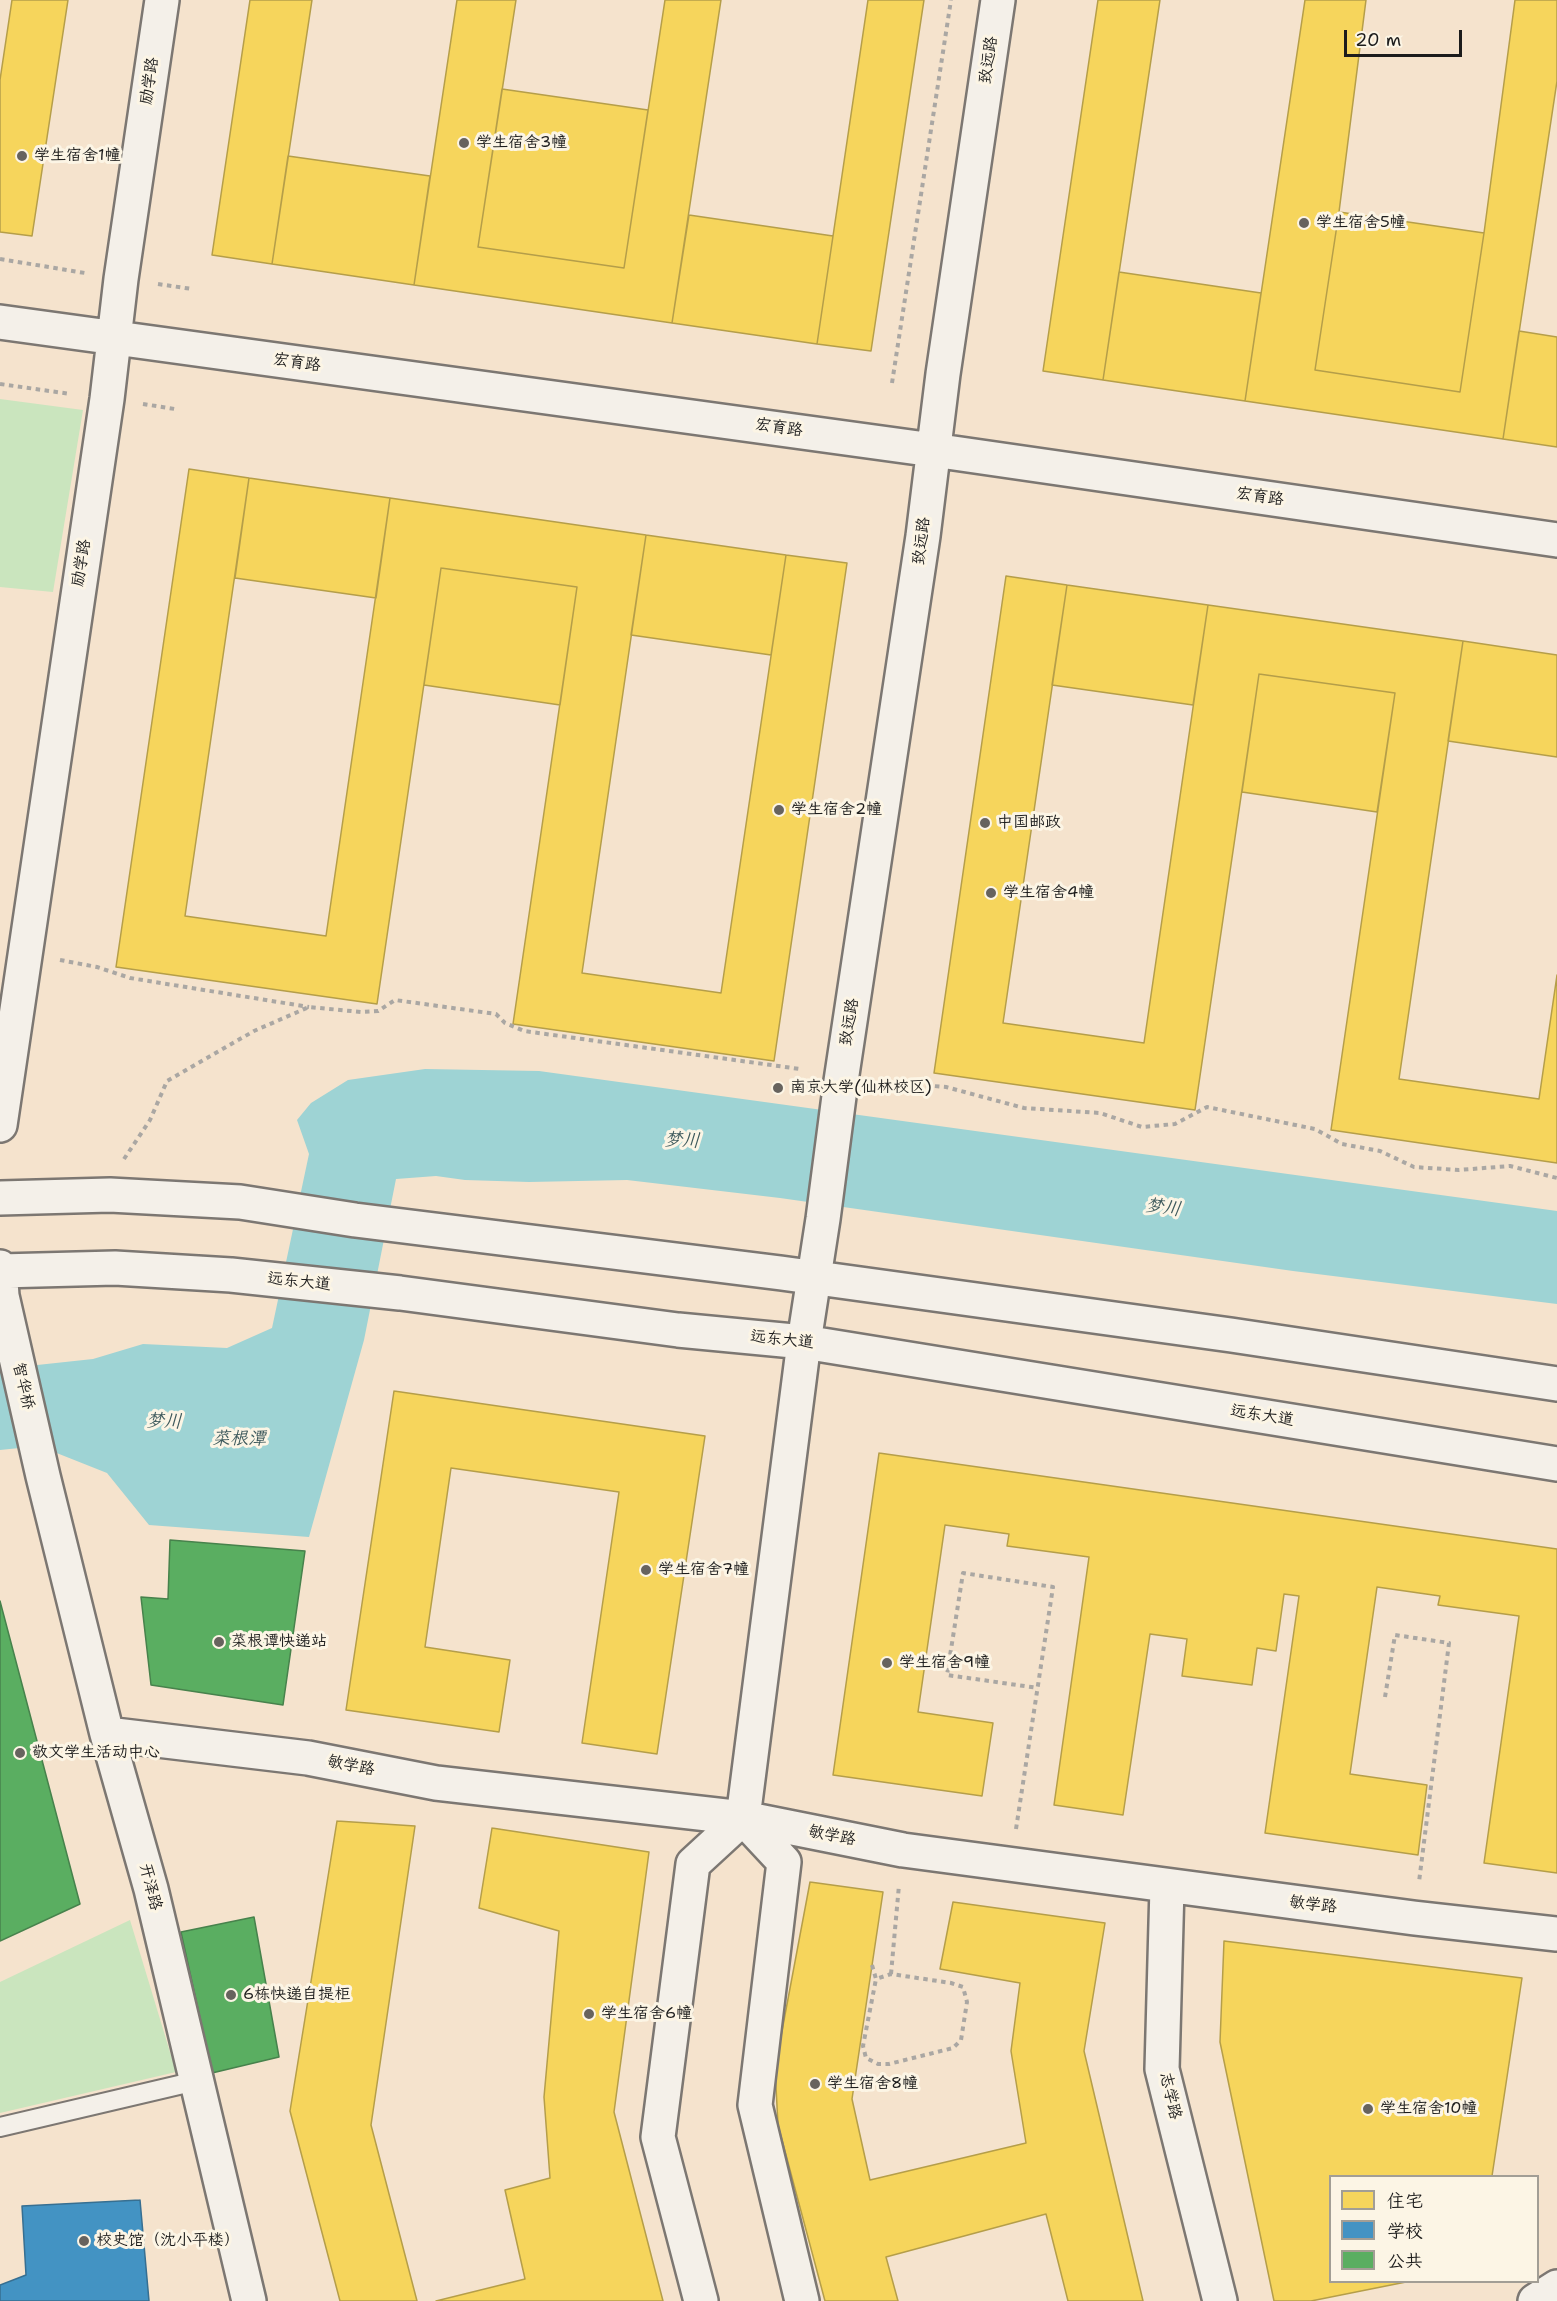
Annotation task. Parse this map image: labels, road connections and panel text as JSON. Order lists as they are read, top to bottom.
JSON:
{
  "streets": {
    "street": [
      "致远路",
      "励学路",
      "宏育路",
      "远东大道",
      "智华桥",
      "敏学路",
      "开泽路",
      "志学路"
    ]
  },
  "crossings": [
    ["致远路", "宏育路"],
    ["致远路", "远东大道"],
    ["致远路", "敏学路"],
    ["励学路", "宏育路"],
    ["远东大道", "智华桥"],
    ["智华桥", "开泽路"],
    ["敏学路", "开泽路"],
    ["敏学路", "志学路"]
  ],
  "water": ["梦川", "菜根潭"],
  "places": [
    "学生宿舍3幢",
    "学生宿舍1幢",
    "学生宿舍5幢",
    "学生宿舍2幢",
    "中国邮政",
    "学生宿舍4幢",
    "南京大学(仙林校区)",
    "学生宿舍7幢",
    "菜根谭快递站",
    "学生宿舍9幢",
    "敬文学生活动中心",
    "6栋快递自提柜",
    "学生宿舍6幢",
    "学生宿舍8幢",
    "学生宿舍10幢",
    "校史馆（沈小平楼）"
  ],
  "legend": ["住宅", "学校", "公共"],
  "scale_bar": "20 m"
}
